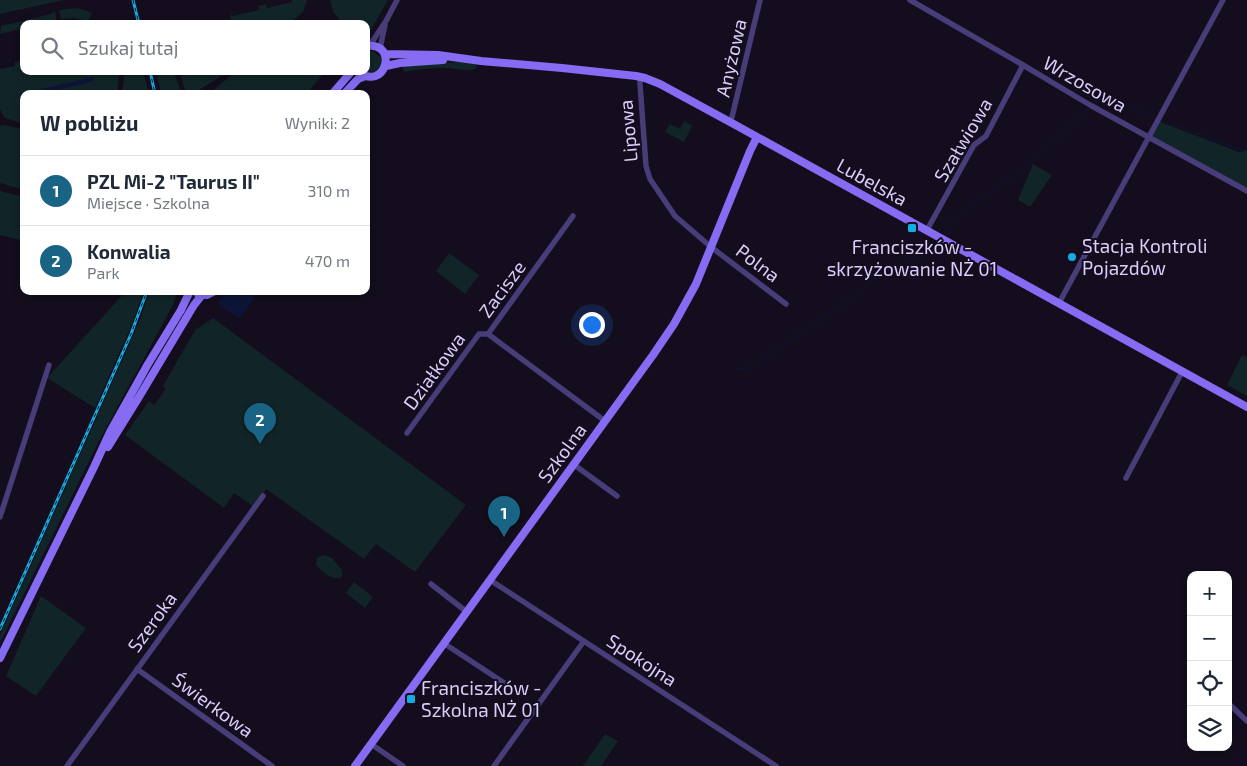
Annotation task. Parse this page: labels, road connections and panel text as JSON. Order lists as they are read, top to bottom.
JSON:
{
  "streets": {
    "main road": ["Lubelska", "Szkolna"],
    "street": [
      "Anyżowa",
      "Wrzosowa",
      "Lipowa",
      "Szałwiowa",
      "Polna",
      "Zacisze",
      "Działkowa",
      "Szeroka",
      "Spokojna",
      "Świerkowa"
    ]
  },
  "crossings": [
    ["Anyżowa", "Lubelska"],
    ["Wrzosowa", "Szałwiowa"],
    ["Lipowa", "Lubelska"],
    ["Lipowa", "Polna"],
    ["Lipowa", "Szkolna"],
    ["Szałwiowa", "Lubelska"],
    ["Lubelska", "Szkolna"],
    ["Polna", "Szkolna"],
    ["Zacisze", "Działkowa"],
    ["Zacisze", "Szkolna"],
    ["Szkolna", "Spokojna"],
    ["Szeroka", "Świerkowa"]
  ],
  "places": {
    "transit": ["Franciszków - skrzyżowanie NŻ 01", "Franciszków - Szkolna NŻ 01"],
    "other": ["Stacja Kontroli Pojazdów"]
  },
  "page": {
    "search": "Szukaj tutaj",
    "heading": ["W pobliżu", "Wyniki: 2"],
    "list": [
      {
        "mark": "1",
        "name": "PZL Mi-2 \"Taurus II\"",
        "note": "Miejsce · Szkolna",
        "value": "310 m"
      },
      {
        "mark": "2",
        "name": "Konwalia",
        "note": "Park",
        "value": "470 m"
      }
    ],
    "pins": ["2", "1"],
    "map_buttons": ["+", "−"]
  }
}
